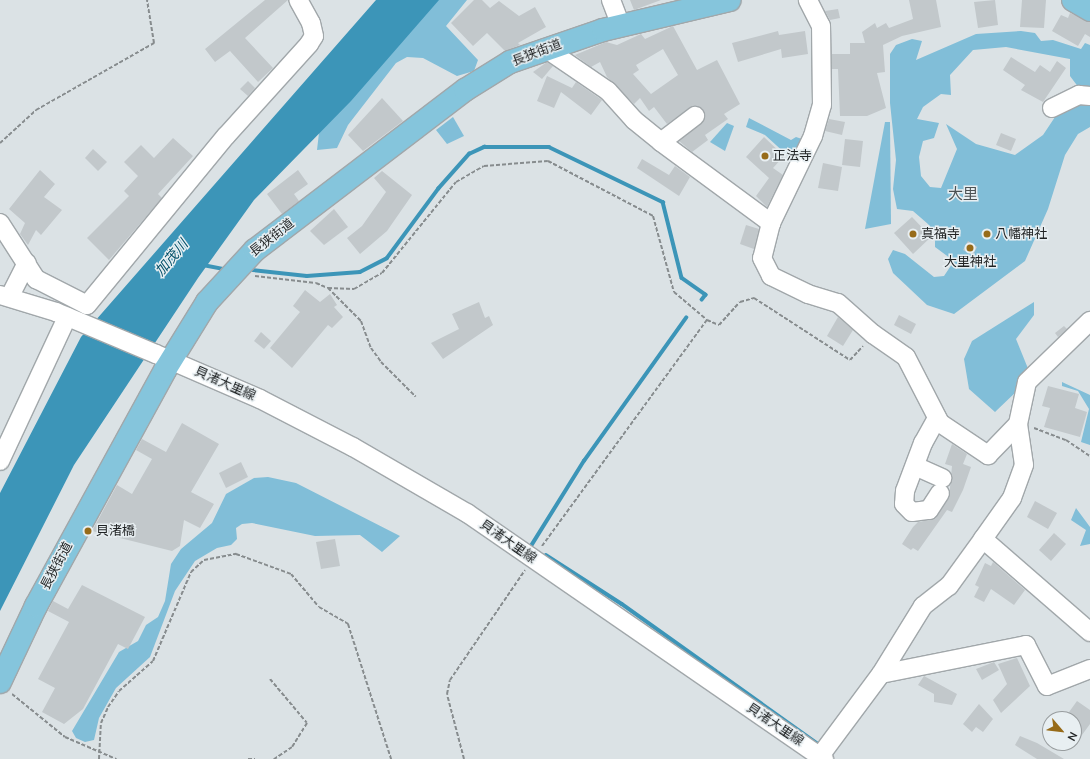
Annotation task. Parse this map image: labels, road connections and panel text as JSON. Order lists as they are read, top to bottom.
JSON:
{
  "streets": {
    "main road": ["長狭街道"],
    "street": ["貝渚大里線"]
  },
  "crossings": [
    ["長狭街道", "貝渚大里線"]
  ],
  "districts": ["大里"],
  "water": ["加茂川"],
  "places": [
    "正法寺",
    "真福寺",
    "八幡神社",
    "大里神社",
    "貝渚橋"
  ],
  "north": "bottom right"
}
